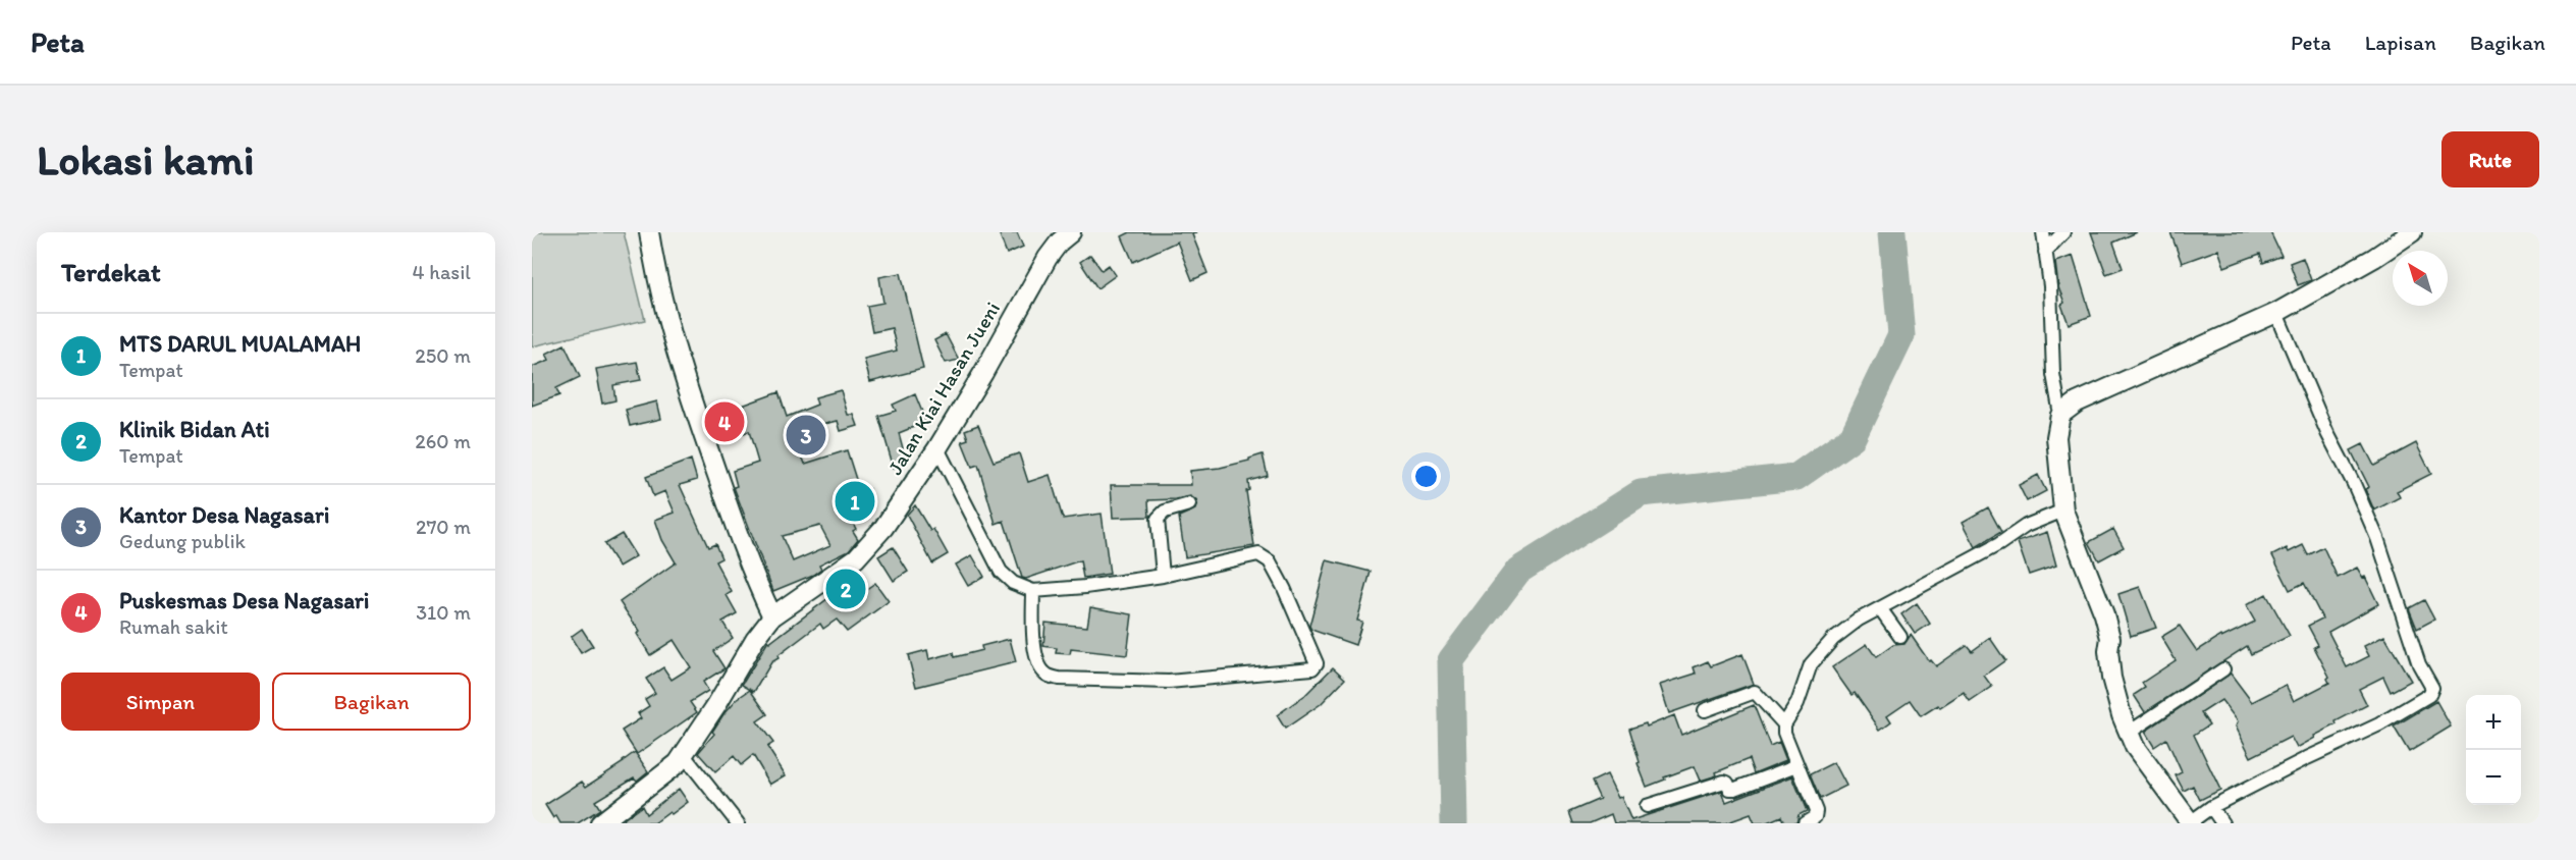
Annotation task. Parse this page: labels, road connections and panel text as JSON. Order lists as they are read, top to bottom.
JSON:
{
  "streets": {
    "street": ["Jalan Kiai Hasan Jueni"]
  },
  "north": "top left",
  "page": {
    "header": "Peta",
    "nav": ["Peta", "Lapisan", "Bagikan"],
    "buttons": [
      "Rute",
      ["Simpan", "Bagikan"]
    ],
    "title": "Lokasi kami",
    "heading": ["Terdekat", "4 hasil"],
    "list": [
      {
        "mark": "1",
        "name": "MTS DARUL MUALAMAH",
        "note": "Tempat",
        "value": "250 m"
      },
      {
        "mark": "2",
        "name": "Klinik Bidan Ati",
        "note": "Tempat",
        "value": "260 m"
      },
      {
        "mark": "3",
        "name": "Kantor Desa Nagasari",
        "note": "Gedung publik",
        "value": "270 m"
      },
      {
        "mark": "4",
        "name": "Puskesmas Desa Nagasari",
        "note": "Rumah sakit",
        "value": "310 m"
      }
    ],
    "pins": [
      "4",
      "3",
      "1",
      "2"
    ],
    "map_buttons": ["+", "−"]
  }
}
